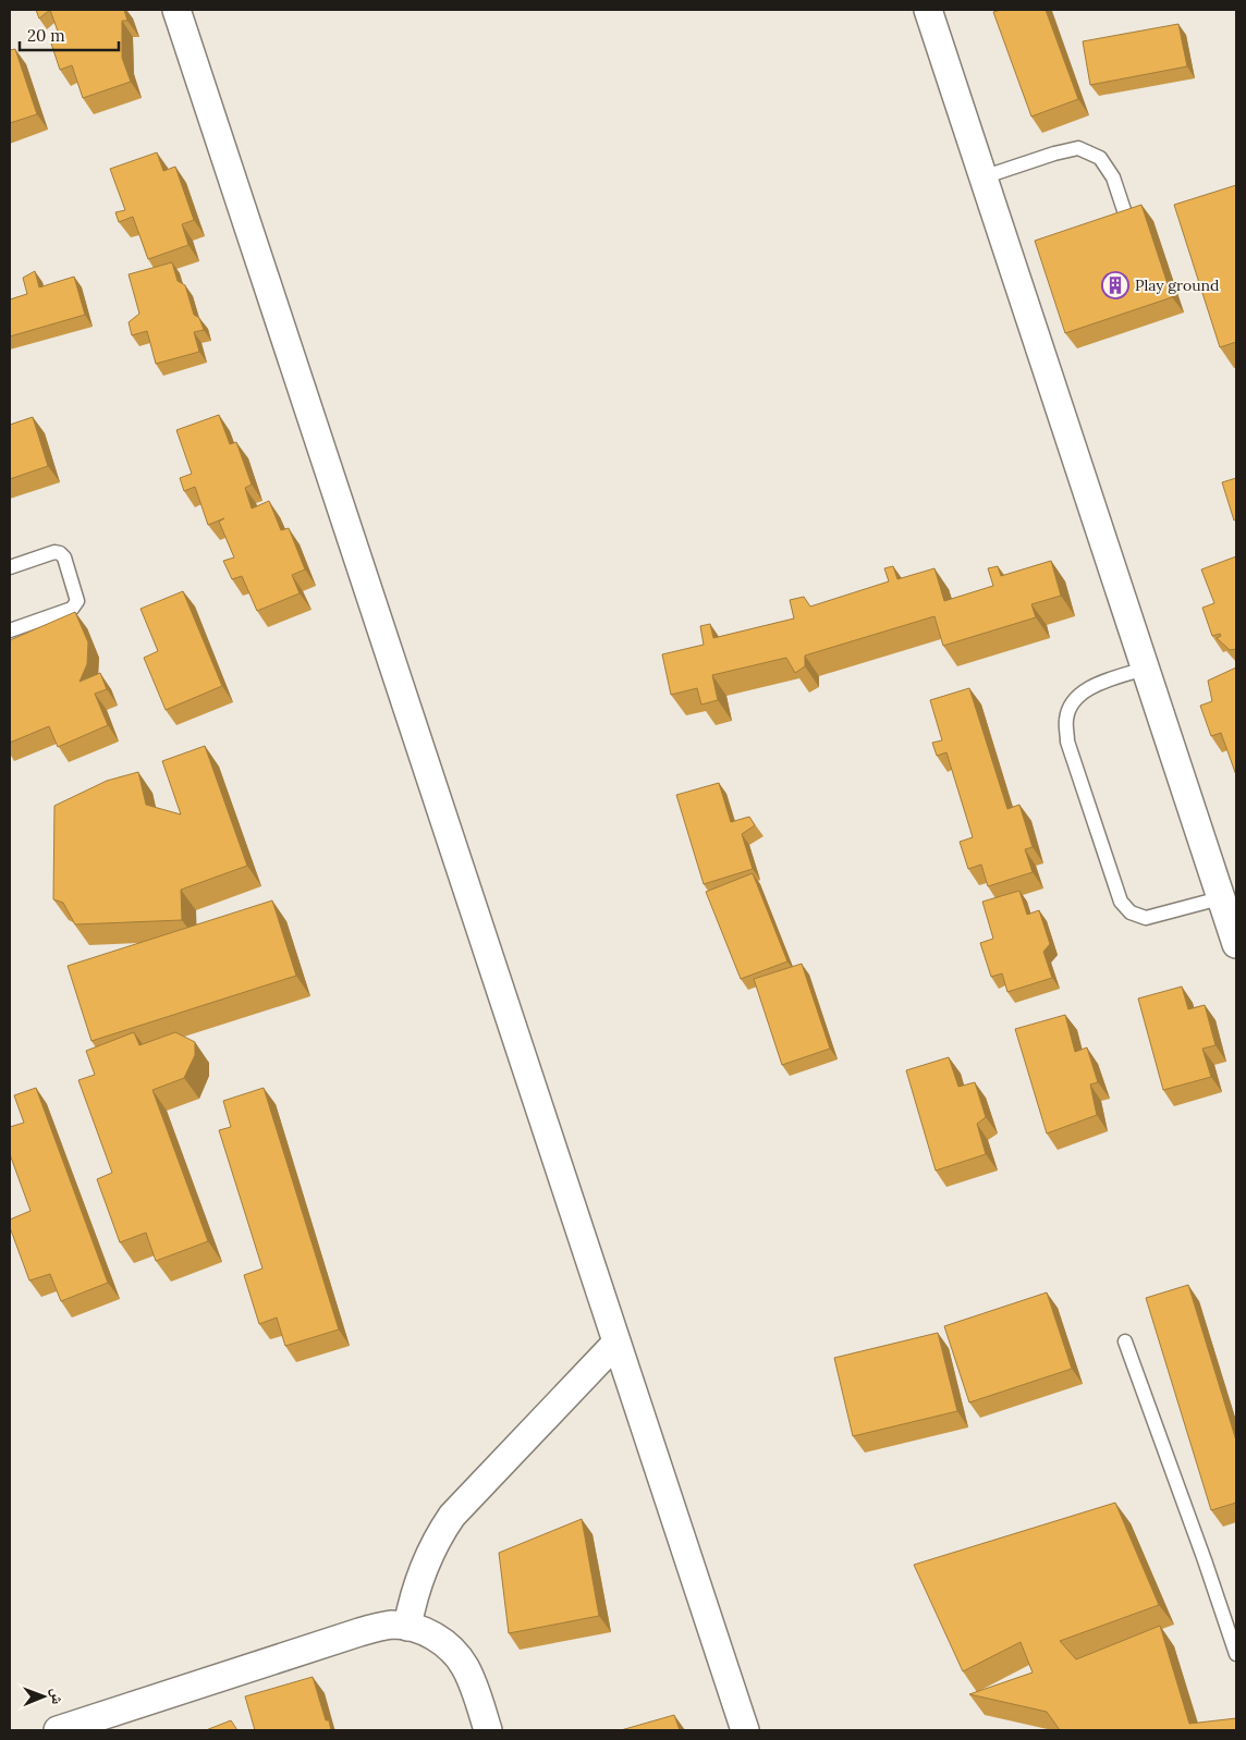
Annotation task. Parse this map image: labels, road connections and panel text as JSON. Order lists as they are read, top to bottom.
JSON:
{
  "places": {
    "building": ["Play ground"]
  },
  "scale_bar": "20 m",
  "north": "right"
}
